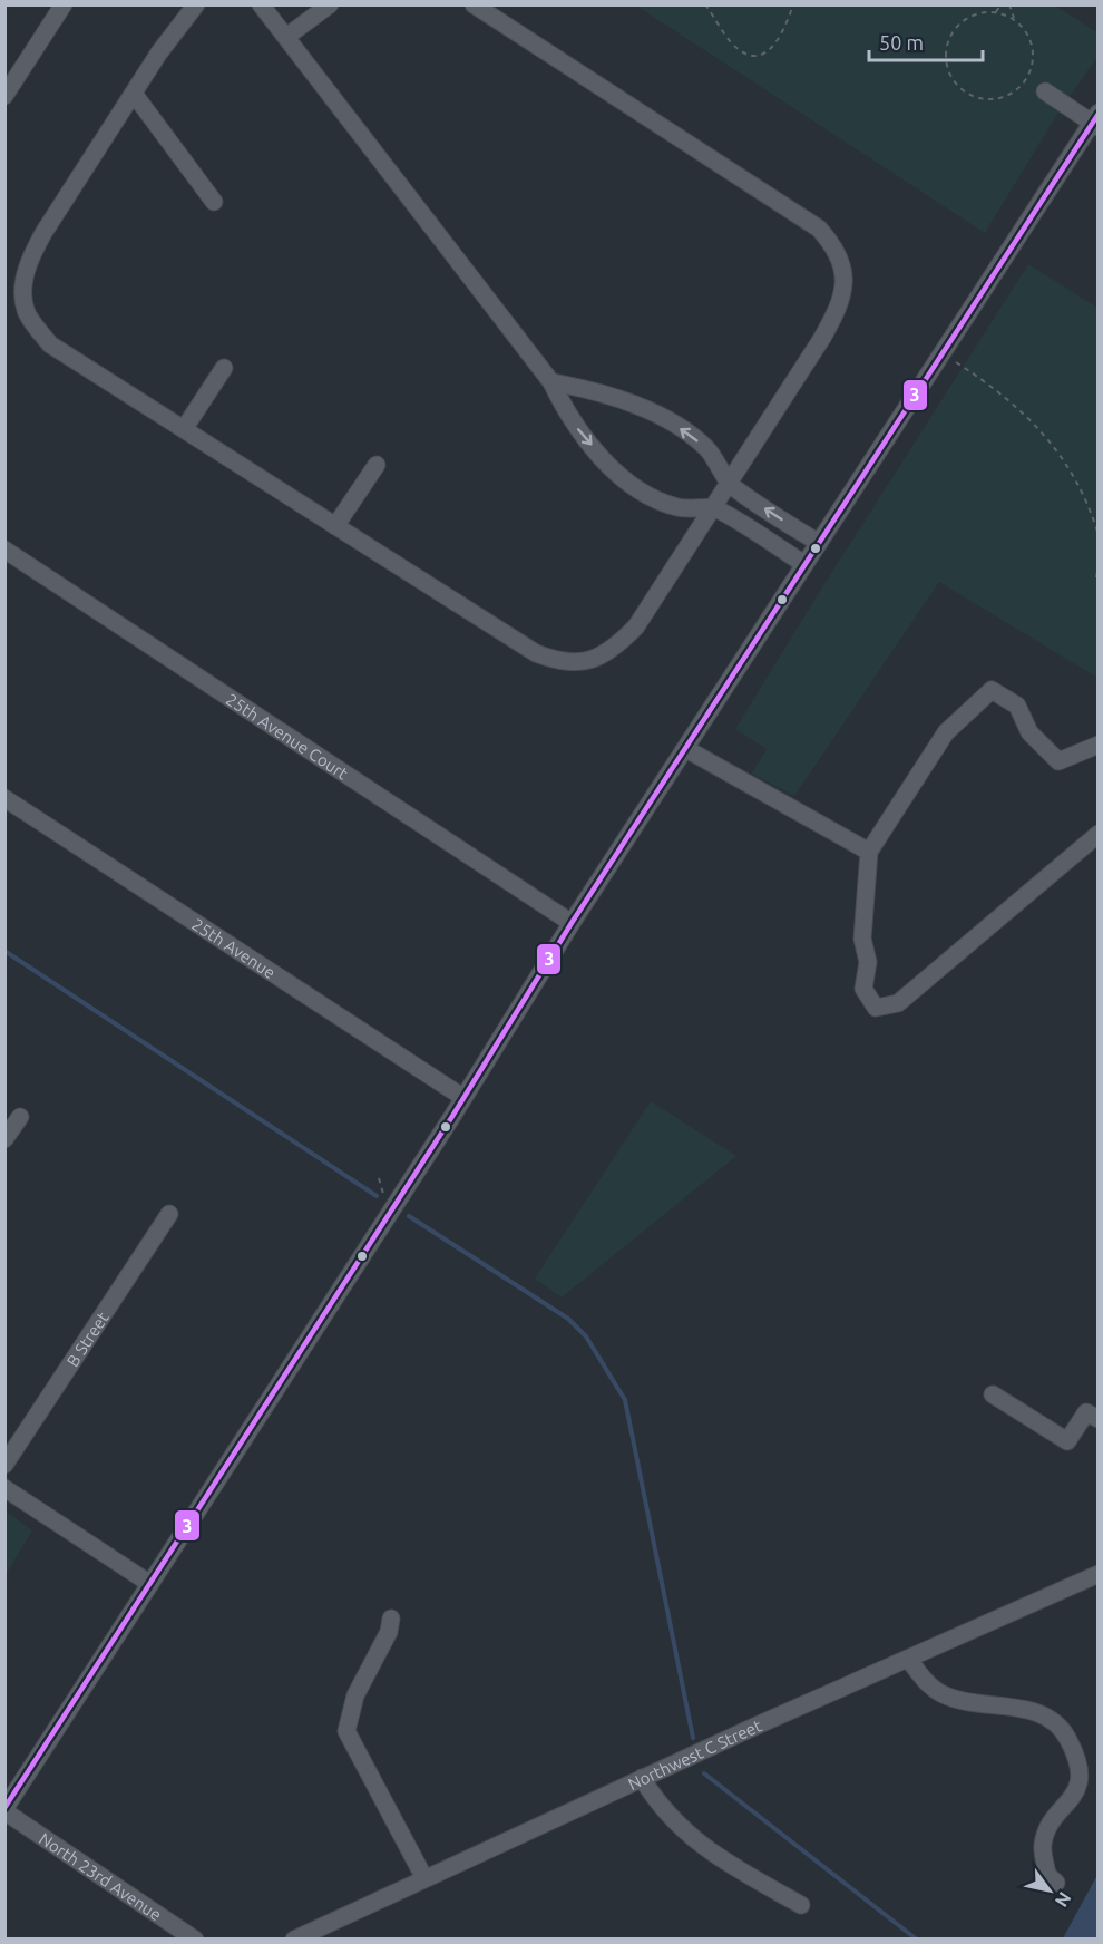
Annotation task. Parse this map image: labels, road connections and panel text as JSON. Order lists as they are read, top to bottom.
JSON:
{
  "streets": {
    "street": [
      "25th Avenue Court",
      "25th Avenue",
      "B Street",
      "Northwest C Street",
      "North 23rd Avenue"
    ]
  },
  "lines": ["transit line 3"],
  "scale_bar": "50 m",
  "north": "bottom right"
}
